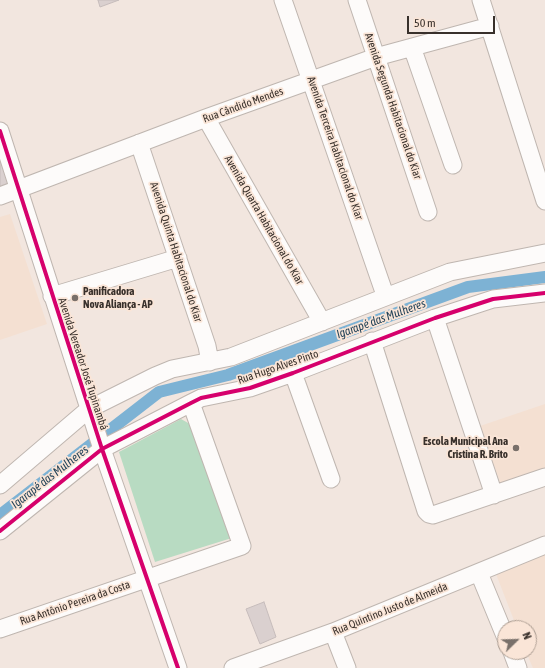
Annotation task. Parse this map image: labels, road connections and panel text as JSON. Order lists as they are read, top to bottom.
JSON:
{
  "streets": {
    "street": [
      "Rua Cândido Mendes",
      "Avenida Segunda Habitacional do Kiar",
      "Avenida Terceira Habitacional do Kiar",
      "Avenida Quarta Habitacional do Kiar",
      "Avenida Quinta Habitacional do Kiar",
      "Avenida Vereador José Tupinambá",
      "Rua Hugo Alves Pinto",
      "Rua Antônio Pereira da Costa",
      "Rua Quintino Justo de Almeida"
    ]
  },
  "crossings": [
    ["Rua Cândido Mendes", "Avenida Segunda Habitacional do Kiar"],
    ["Rua Cândido Mendes", "Avenida Terceira Habitacional do Kiar"],
    ["Rua Cândido Mendes", "Avenida Quarta Habitacional do Kiar"],
    ["Rua Cândido Mendes", "Avenida Quinta Habitacional do Kiar"],
    ["Rua Cândido Mendes", "Avenida Vereador José Tupinambá"],
    ["Avenida Vereador José Tupinambá", "Rua Hugo Alves Pinto"],
    ["Avenida Vereador José Tupinambá", "Rua Antônio Pereira da Costa"],
    ["Rua Hugo Alves Pinto", "Rua Antônio Pereira da Costa"]
  ],
  "water": ["Igarapé das Mulheres"],
  "places": ["Panificadora Nova Aliança - AP", "Escola Municipal Ana Cristina R. Brito"],
  "scale_bar": "50 m",
  "north": "top right"
}
